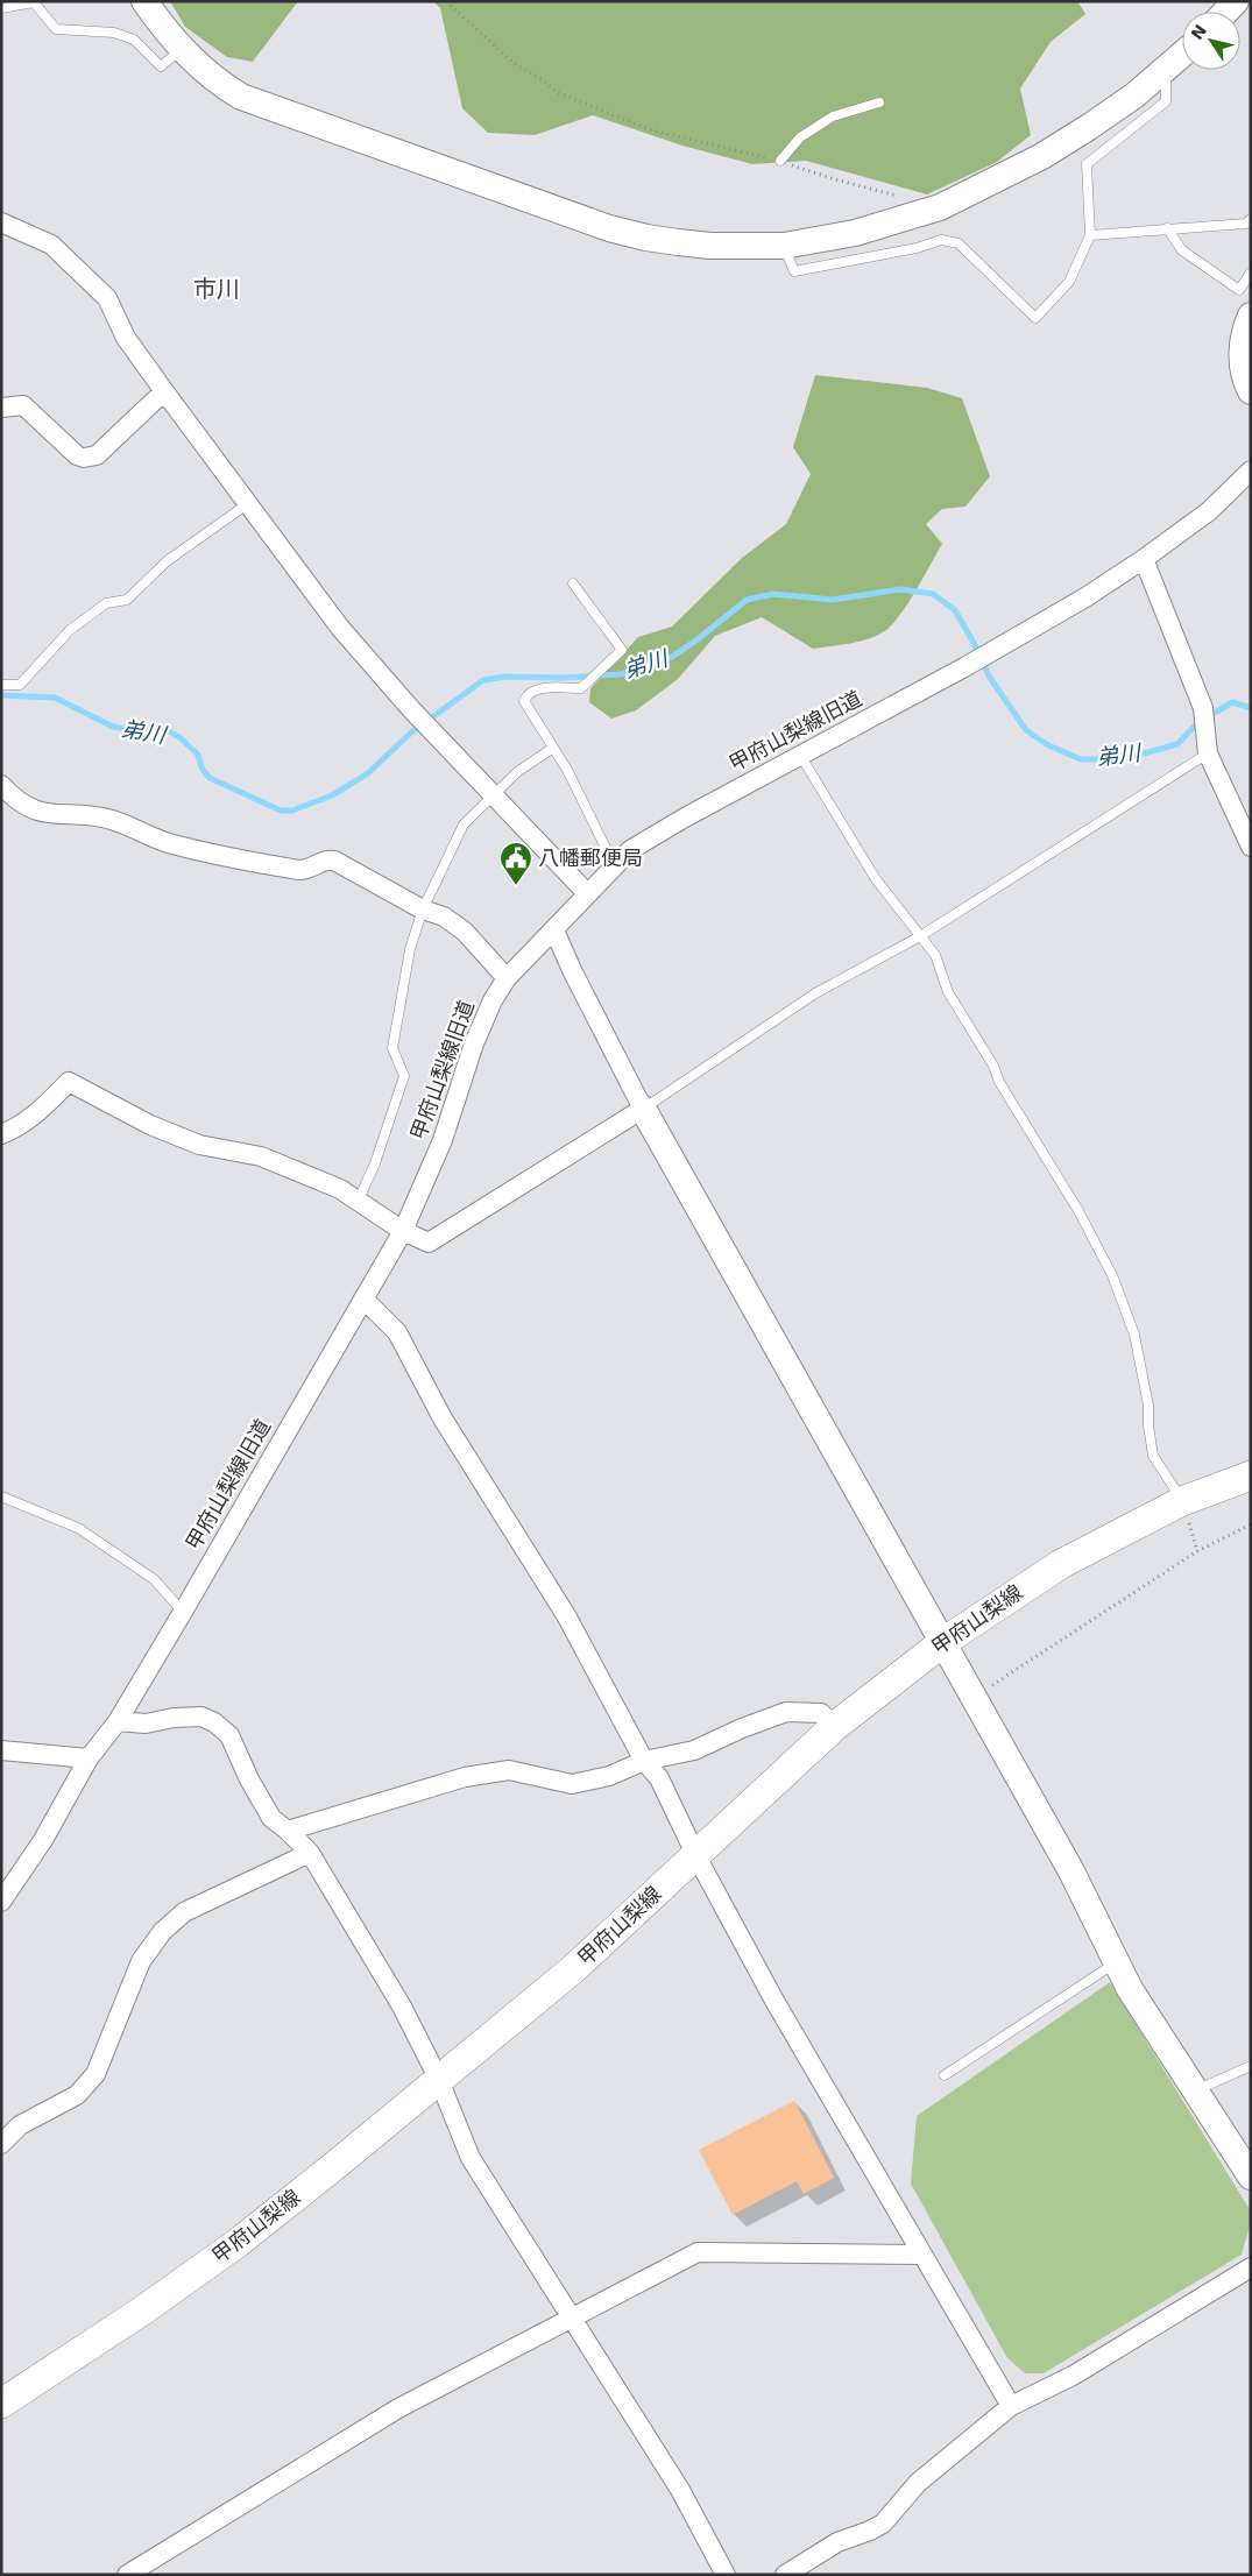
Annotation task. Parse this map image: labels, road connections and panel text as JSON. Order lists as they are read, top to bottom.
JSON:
{
  "streets": {
    "main road": ["甲府山梨線"],
    "street": ["甲府山梨線旧道"]
  },
  "districts": ["市川"],
  "water": ["弟川"],
  "places": {
    "public building": ["八幡郵便局"]
  },
  "north": "top left"
}
